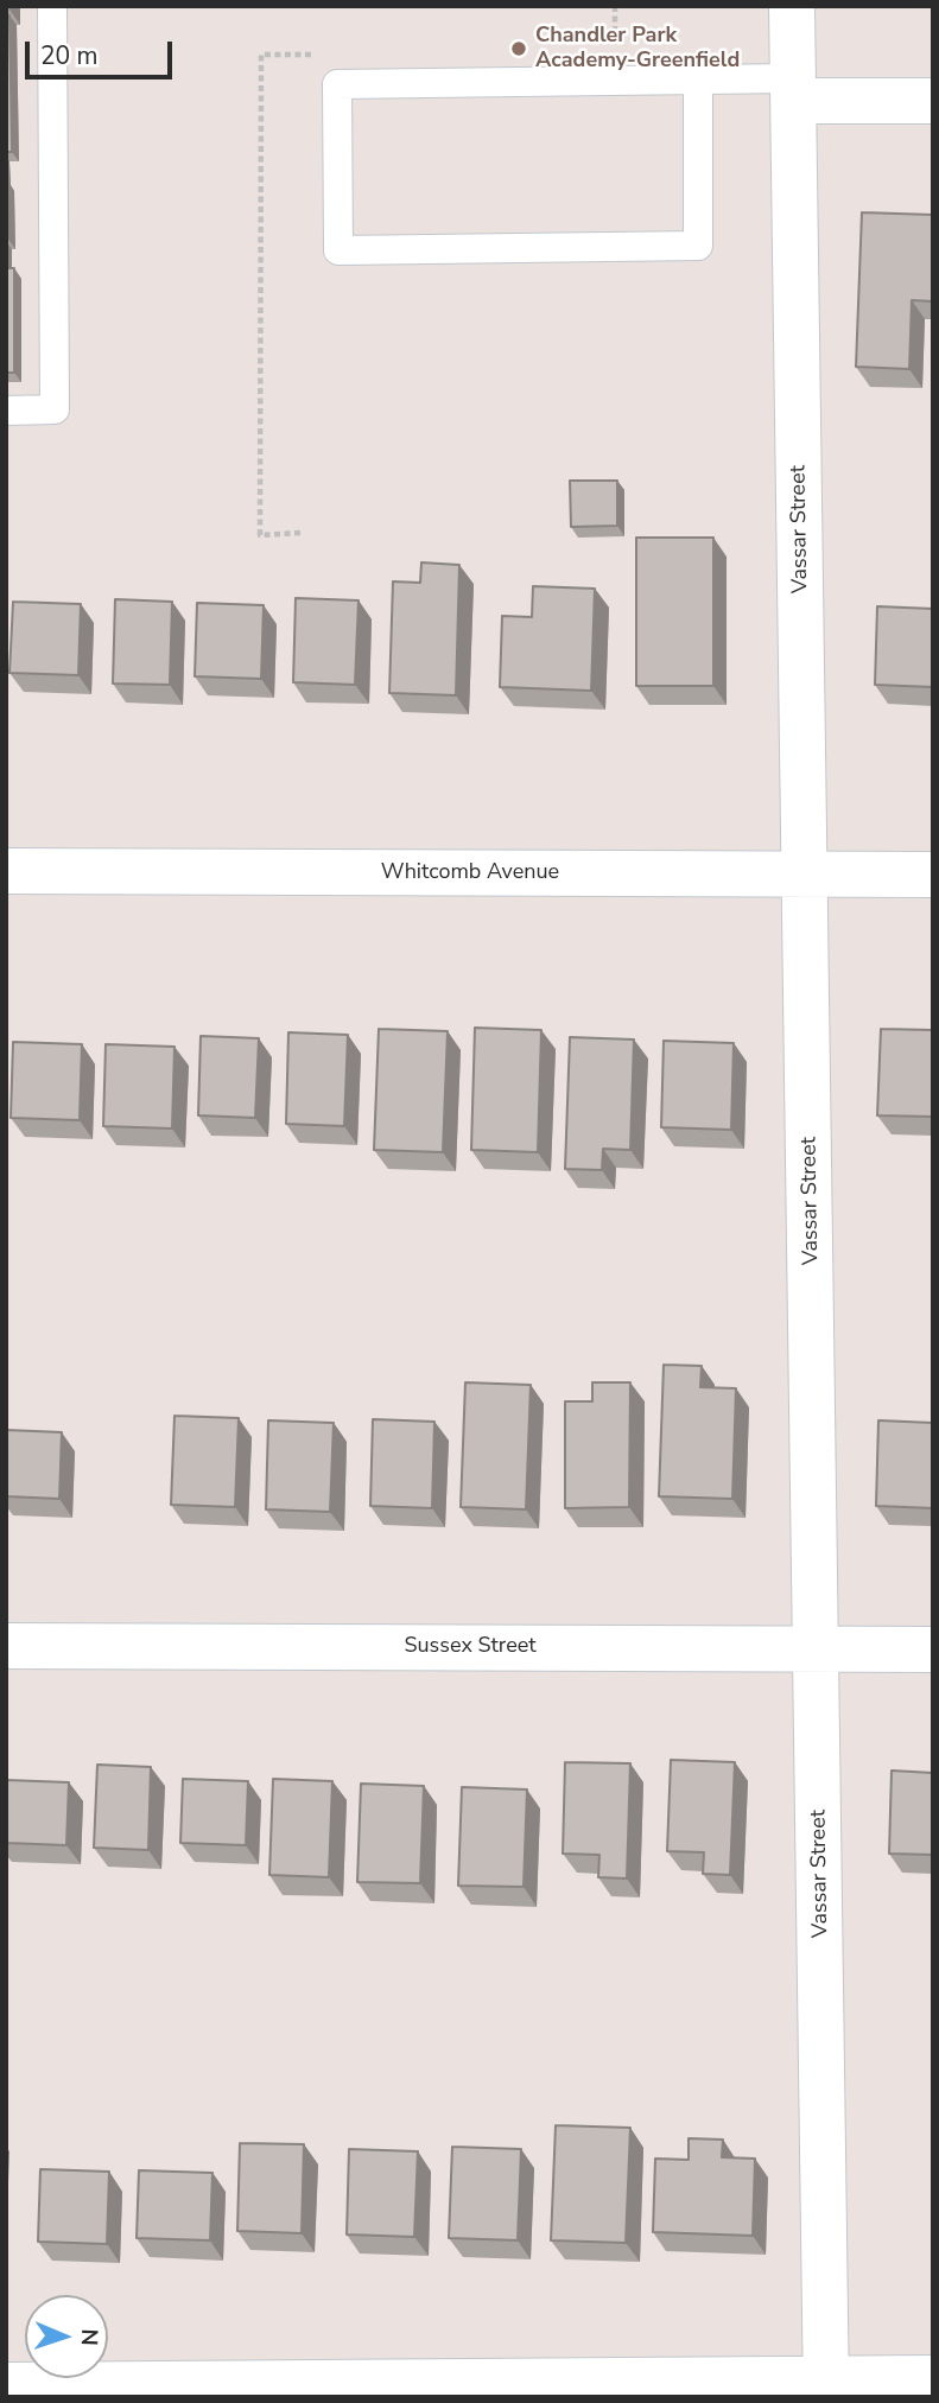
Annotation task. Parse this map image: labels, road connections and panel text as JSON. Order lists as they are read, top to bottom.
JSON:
{
  "streets": {
    "street": ["Vassar Street", "Whitcomb Avenue", "Sussex Street"]
  },
  "crossings": [
    ["Vassar Street", "Whitcomb Avenue"],
    ["Vassar Street", "Sussex Street"]
  ],
  "places": ["Chandler Park Academy-Greenfield"],
  "scale_bar": "20 m",
  "north": "right"
}
